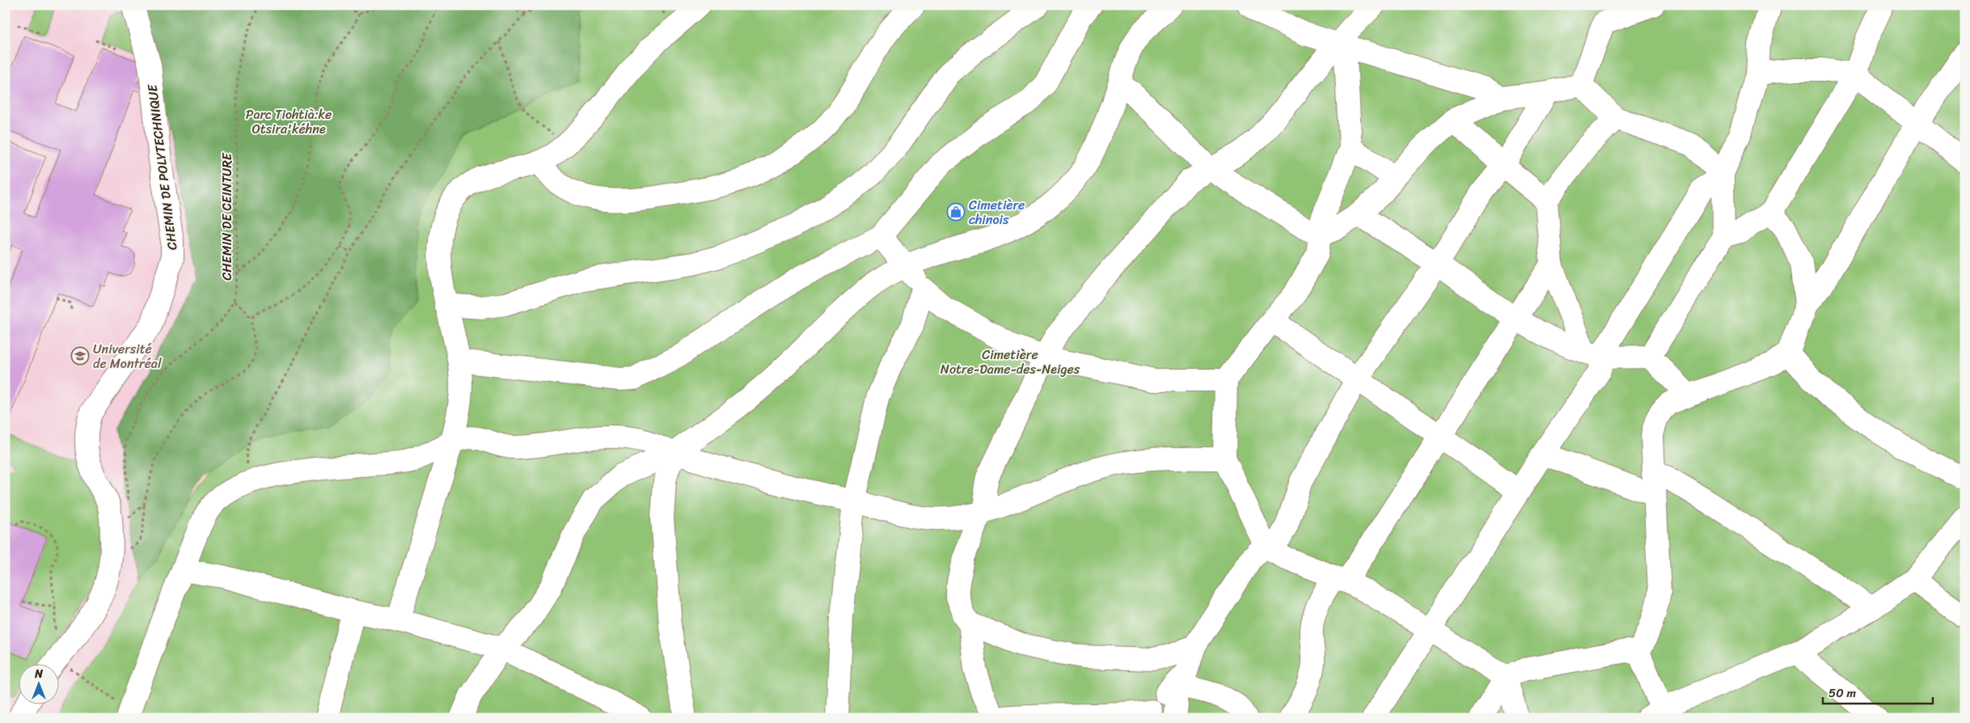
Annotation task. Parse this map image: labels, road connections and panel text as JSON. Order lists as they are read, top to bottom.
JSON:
{
  "streets": {
    "lane": ["CHEMIN DE POLYTECHNIQUE"],
    "path": ["CHEMIN DE CEINTURE"]
  },
  "parks": ["Parc Tiohtià:ke Otsira'kéhne", "Cimetière Notre-Dame-des-Neiges"],
  "places": {
    "shop": ["Cimetière chinois"],
    "school or university": ["Université de Montréal"]
  },
  "scale_bar": "50 m",
  "north": "top"
}
